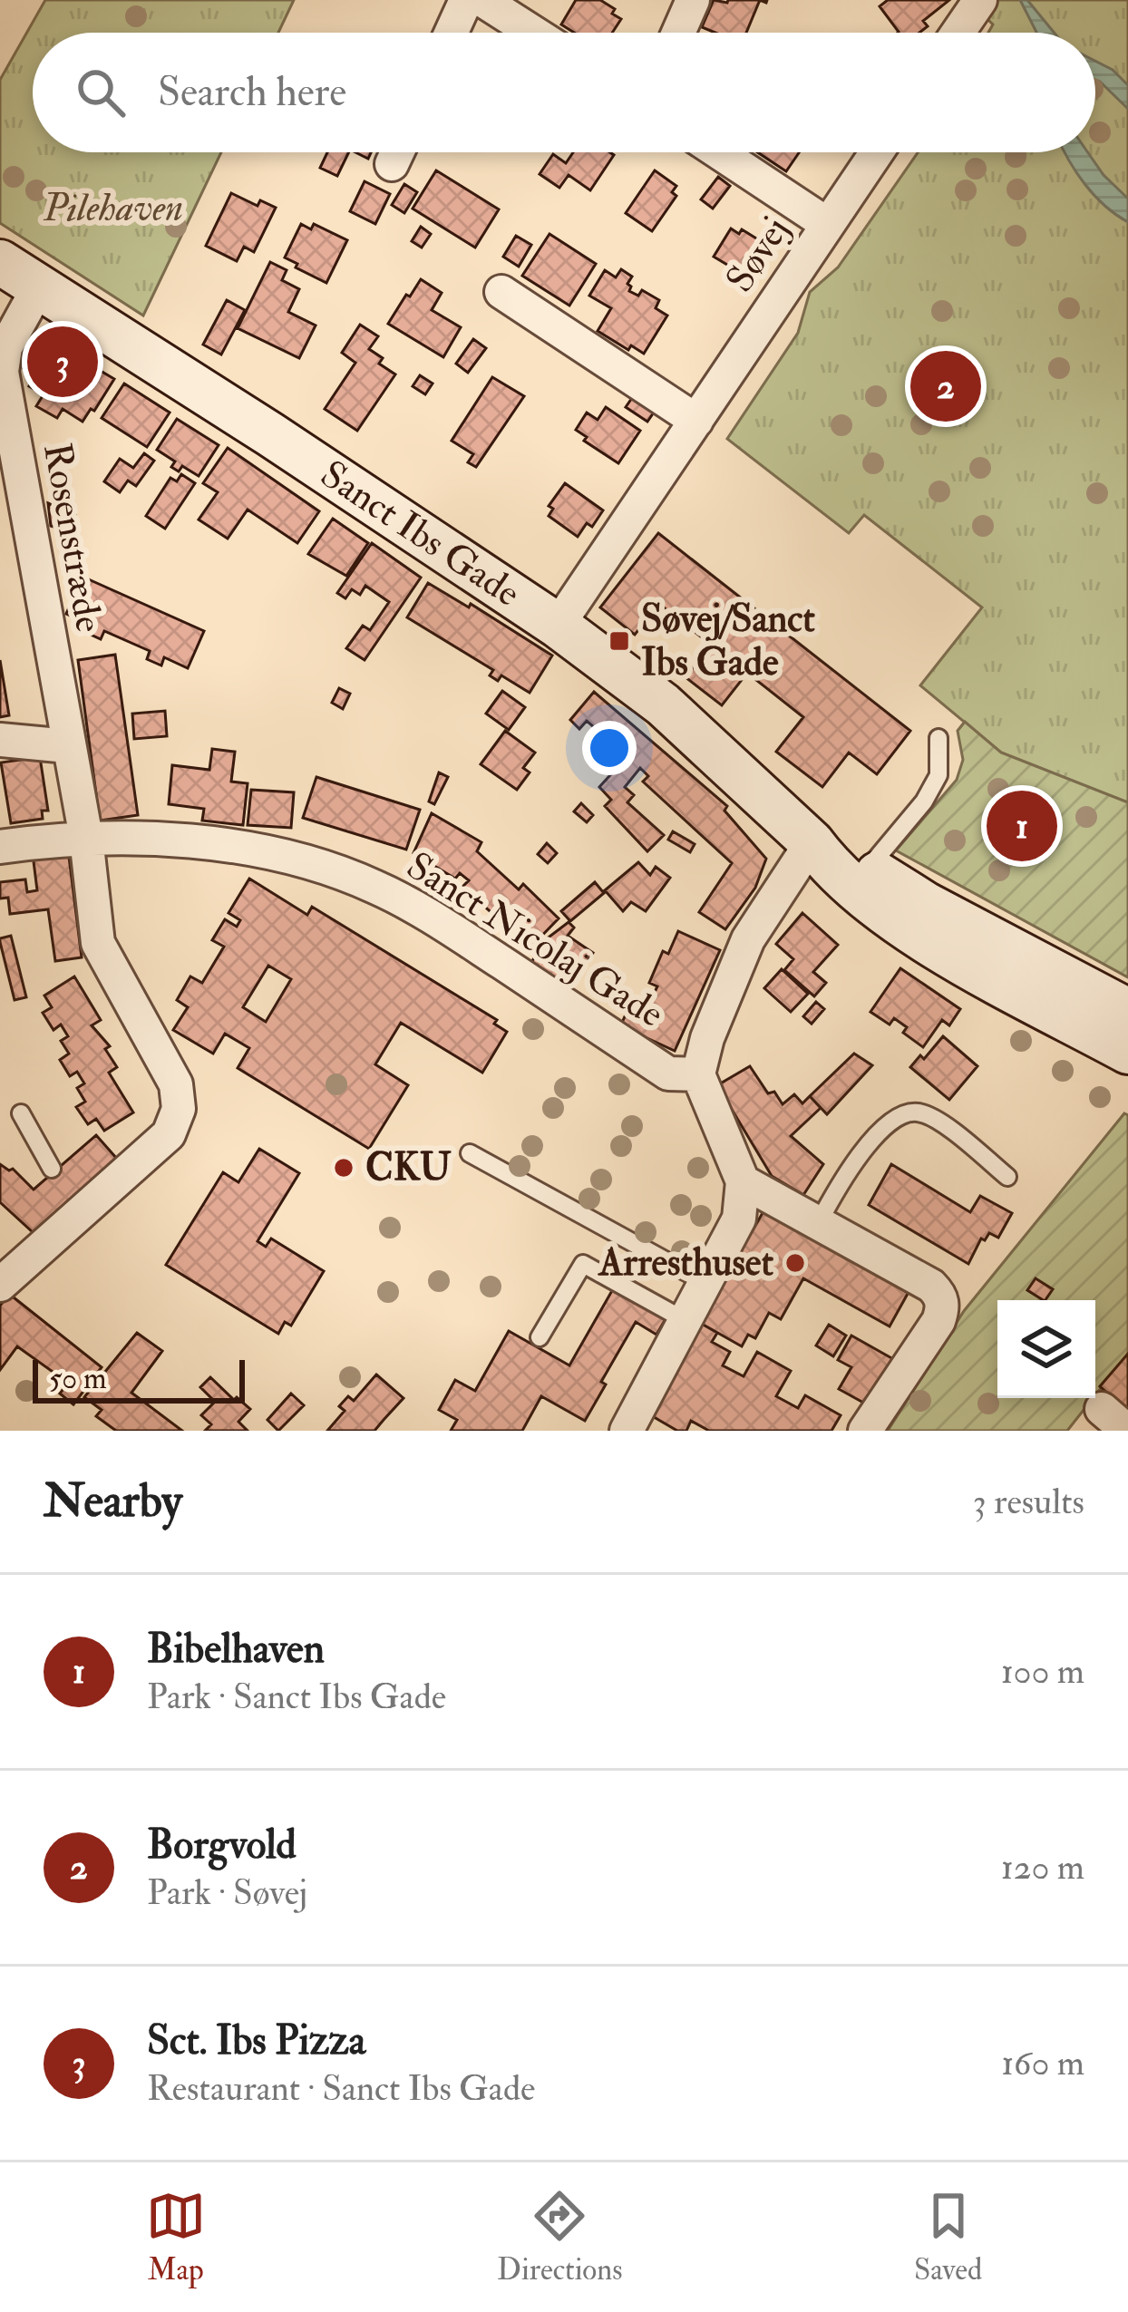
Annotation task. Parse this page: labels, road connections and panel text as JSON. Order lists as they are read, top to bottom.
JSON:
{
  "streets": {
    "main road": ["Sanct Ibs Gade"],
    "street": ["Søvej", "Rosenstræde", "Sanct Nicolaj Gade"]
  },
  "crossings": [
    ["Søvej", "Sanct Ibs Gade"],
    ["Sanct Ibs Gade", "Rosenstræde"],
    ["Rosenstræde", "Sanct Nicolaj Gade"]
  ],
  "parks": ["Pilehaven"],
  "places": {
    "transit": ["Søvej/Sanct Ibs Gade"],
    "other": ["CKU", "Arresthuset"]
  },
  "scale_bar": "50 m",
  "page": {
    "search": "Search here",
    "pins": ["3", "2", "1"],
    "scale": "50 m",
    "heading": ["Nearby", "3 results"],
    "list": [
      {
        "mark": "1",
        "name": "Bibelhaven",
        "note": "Park · Sanct Ibs Gade",
        "value": "100 m"
      },
      {
        "mark": "2",
        "name": "Borgvold",
        "note": "Park · Søvej",
        "value": "120 m"
      },
      {
        "mark": "3",
        "name": "Sct. Ibs Pizza",
        "note": "Restaurant · Sanct Ibs Gade",
        "value": "160 m"
      }
    ],
    "nav": ["Map", "Directions", "Saved"]
  }
}
